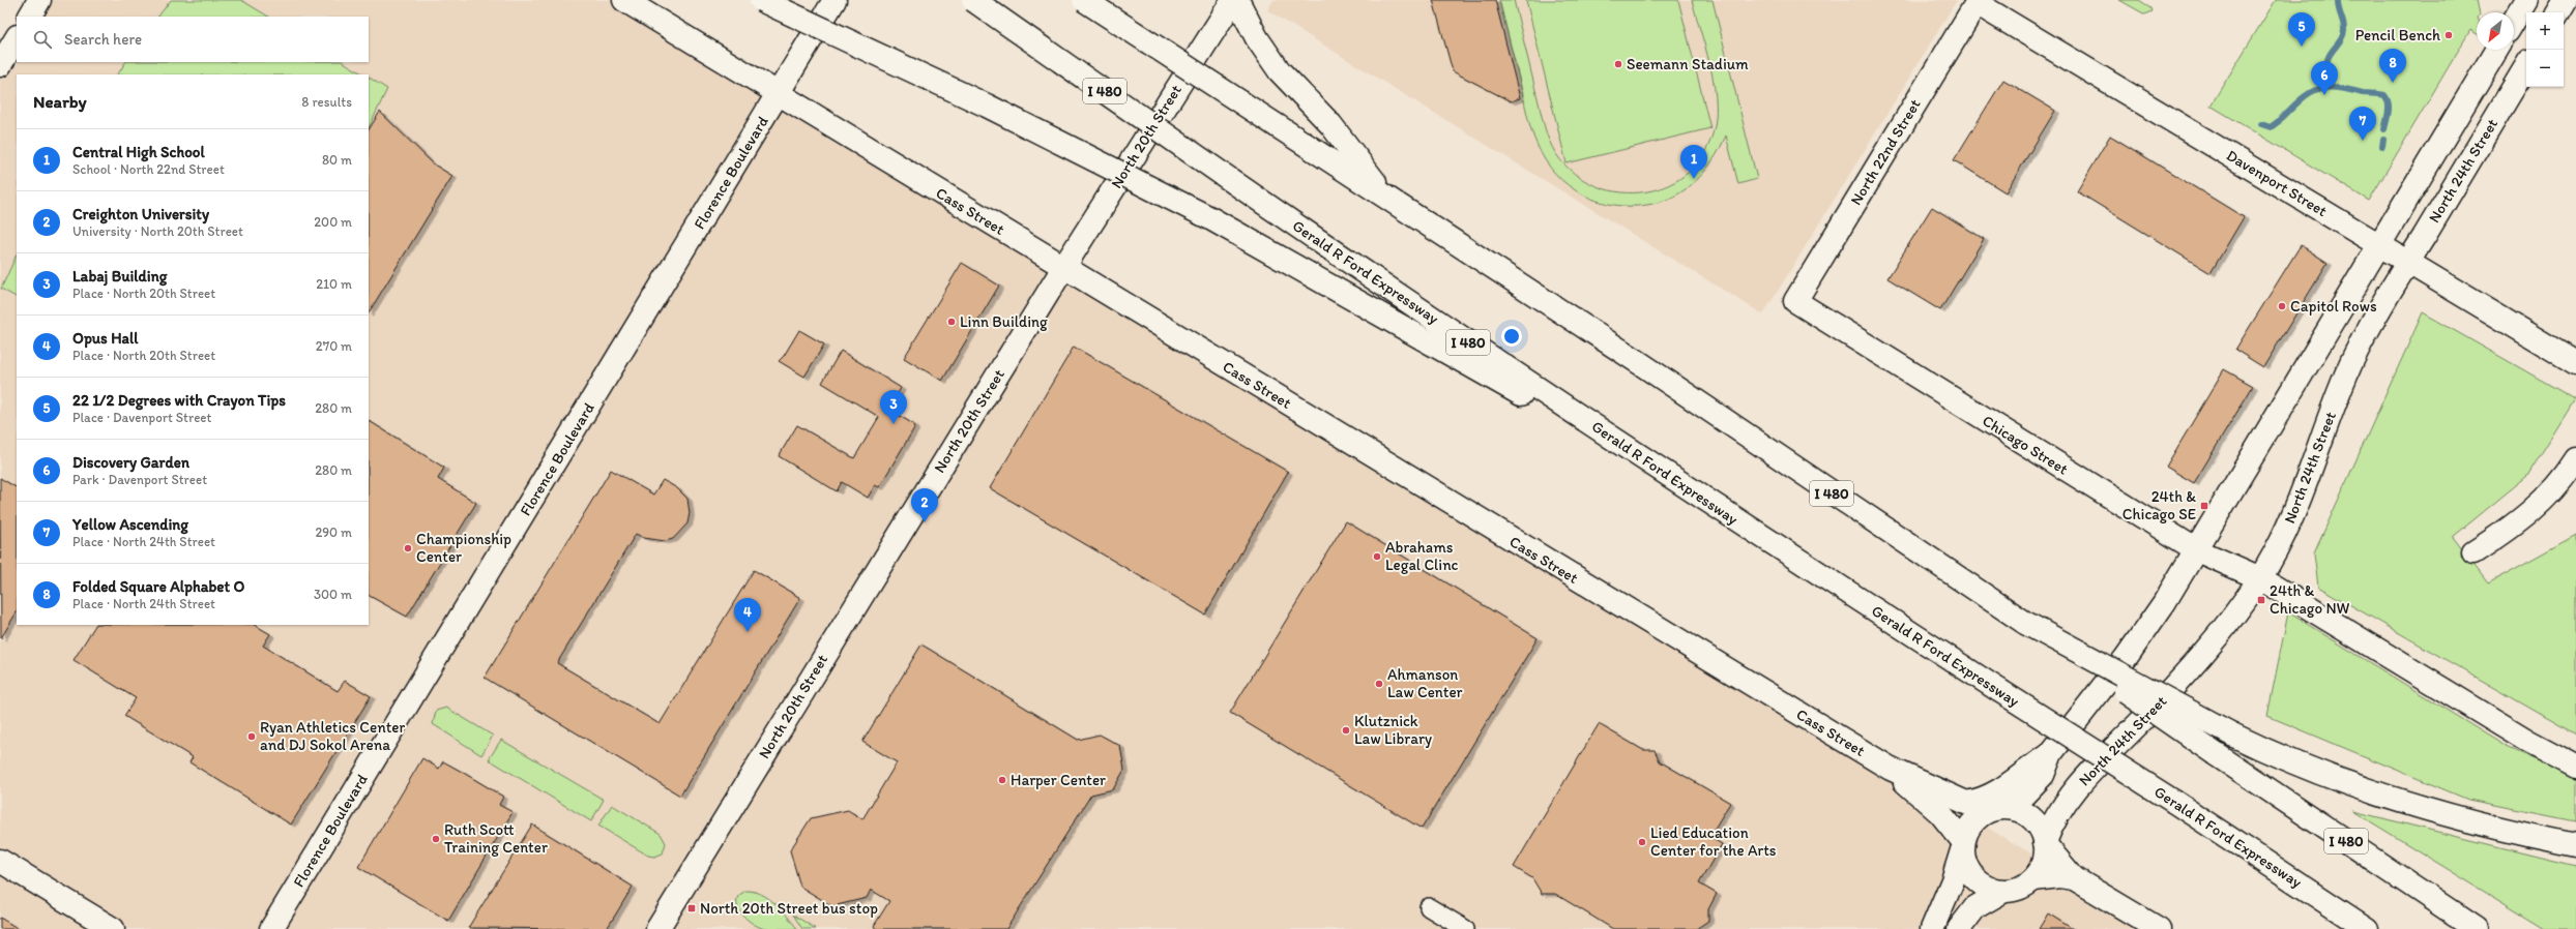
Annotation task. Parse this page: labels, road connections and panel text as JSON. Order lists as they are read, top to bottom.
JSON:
{
  "streets": {
    "main road": [
      "I 480",
      "North 20th Street",
      "North 22nd Street",
      "North 24th Street",
      "Florence Boulevard",
      "Davenport Street",
      "Cass Street",
      "Gerald R Ford Expressway",
      "Chicago Street"
    ]
  },
  "crossings": [
    ["North 20th Street", "Cass Street"],
    ["North 22nd Street", "Davenport Street"],
    ["North 22nd Street", "Chicago Street"],
    ["North 24th Street", "Davenport Street"],
    ["North 24th Street", "Chicago Street"],
    ["Florence Boulevard", "Cass Street"]
  ],
  "places": {
    "other": [
      "Pencil Bench",
      "Seemann Stadium",
      "Capitol Rows",
      "Linn Building",
      "Championship Center",
      "Abrahams Legal Clinc",
      "Ahmanson Law Center",
      "Klutznick Law Library",
      "Ryan Athletics Center and DJ Sokol Arena",
      "Harper Center",
      "Ruth Scott Training Center",
      "Lied Education Center for the Arts"
    ],
    "transit": ["24th & Chicago SE", "24th & Chicago NW", "North 20th Street bus stop"]
  },
  "north": "bottom left",
  "page": {
    "map_buttons": ["+", "−"],
    "pins": [
      "5",
      "8",
      "6",
      "7",
      "1",
      "3",
      "2",
      "4"
    ],
    "search": "Search here",
    "heading": ["Nearby", "8 results"],
    "list": [
      {
        "mark": "1",
        "name": "Central High School",
        "note": "School · North 22nd Street",
        "value": "80 m"
      },
      {
        "mark": "2",
        "name": "Creighton University",
        "note": "University · North 20th Street",
        "value": "200 m"
      },
      {
        "mark": "3",
        "name": "Labaj Building",
        "note": "Place · North 20th Street",
        "value": "210 m"
      },
      {
        "mark": "4",
        "name": "Opus Hall",
        "note": "Place · North 20th Street",
        "value": "270 m"
      },
      {
        "mark": "5",
        "name": "22 1/2 Degrees with Crayon Tips",
        "note": "Place · Davenport Street",
        "value": "280 m"
      },
      {
        "mark": "6",
        "name": "Discovery Garden",
        "note": "Park · Davenport Street",
        "value": "280 m"
      },
      {
        "mark": "7",
        "name": "Yellow Ascending",
        "note": "Place · North 24th Street",
        "value": "290 m"
      },
      {
        "mark": "8",
        "name": "Folded Square Alphabet O",
        "note": "Place · North 24th Street",
        "value": "300 m"
      }
    ]
  }
}
